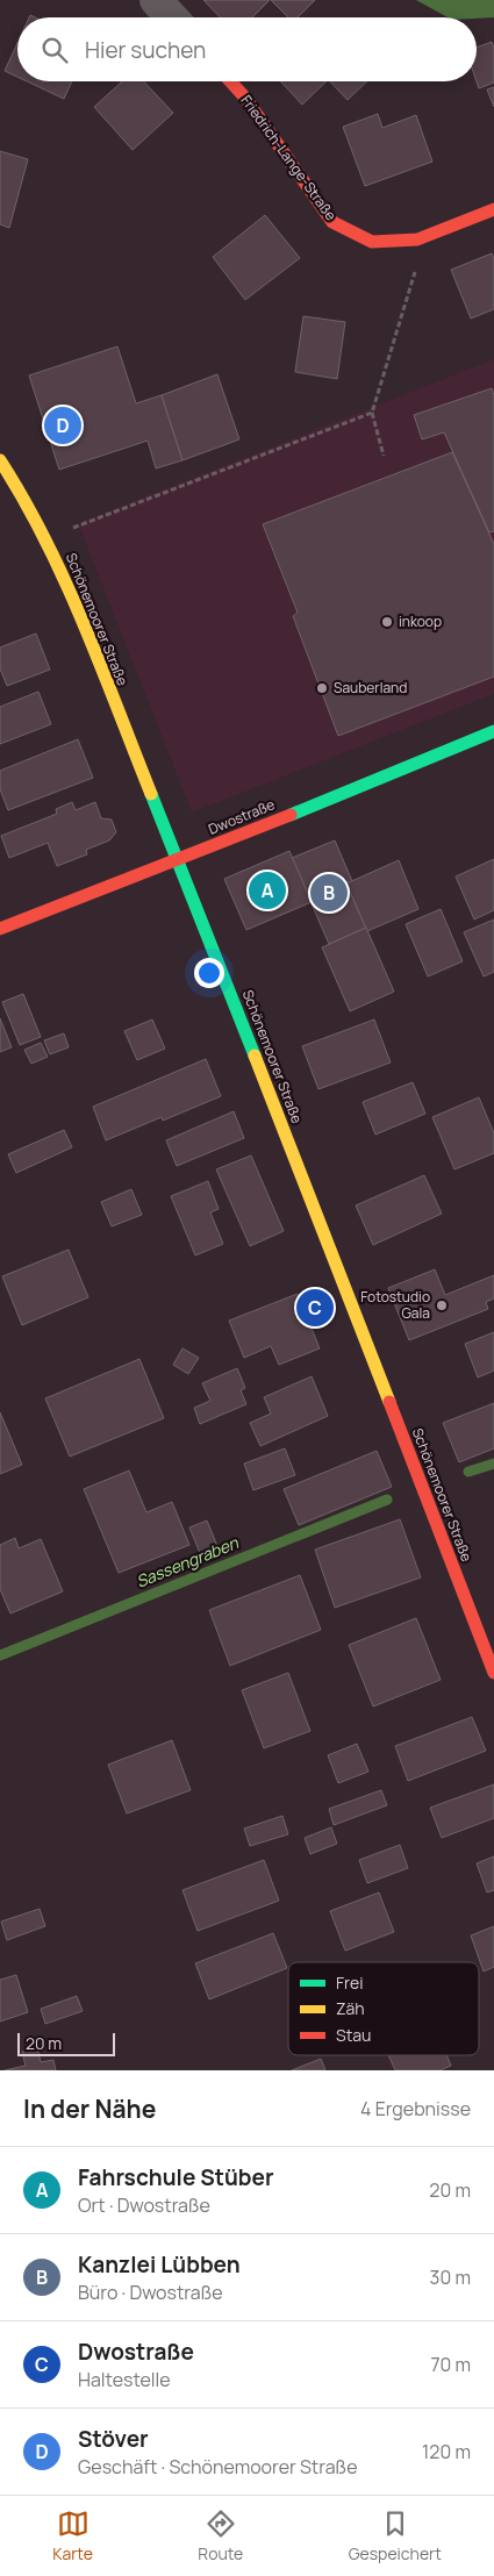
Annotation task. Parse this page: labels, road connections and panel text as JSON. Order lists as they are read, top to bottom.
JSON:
{
  "streets": {
    "street": ["Friedrich-Lange-Straße", "Schönemoorer Straße", "Dwostraße"]
  },
  "crossings": [
    ["Schönemoorer Straße", "Dwostraße"]
  ],
  "water": ["Sassengraben"],
  "places": ["inkoop", "Sauberland", "Fotostudio Gala"],
  "legend": ["Frei", "Zäh", "Stau"],
  "scale_bar": "20 m",
  "page": {
    "search": "Hier suchen",
    "pins": [
      "D",
      "A",
      "B",
      "C"
    ],
    "scale": "20 m",
    "heading": ["In der Nähe", "4 Ergebnisse"],
    "list": [
      {
        "mark": "A",
        "name": "Fahrschule Stüber",
        "note": "Ort · Dwostraße",
        "value": "20 m"
      },
      {
        "mark": "B",
        "name": "Kanzlei Lübben",
        "note": "Büro · Dwostraße",
        "value": "30 m"
      },
      {
        "mark": "C",
        "name": "Dwostraße",
        "note": "Haltestelle",
        "value": "70 m"
      },
      {
        "mark": "D",
        "name": "Stöver",
        "note": "Geschäft · Schönemoorer Straße",
        "value": "120 m"
      }
    ],
    "nav": ["Karte", "Route", "Gespeichert"]
  }
}
